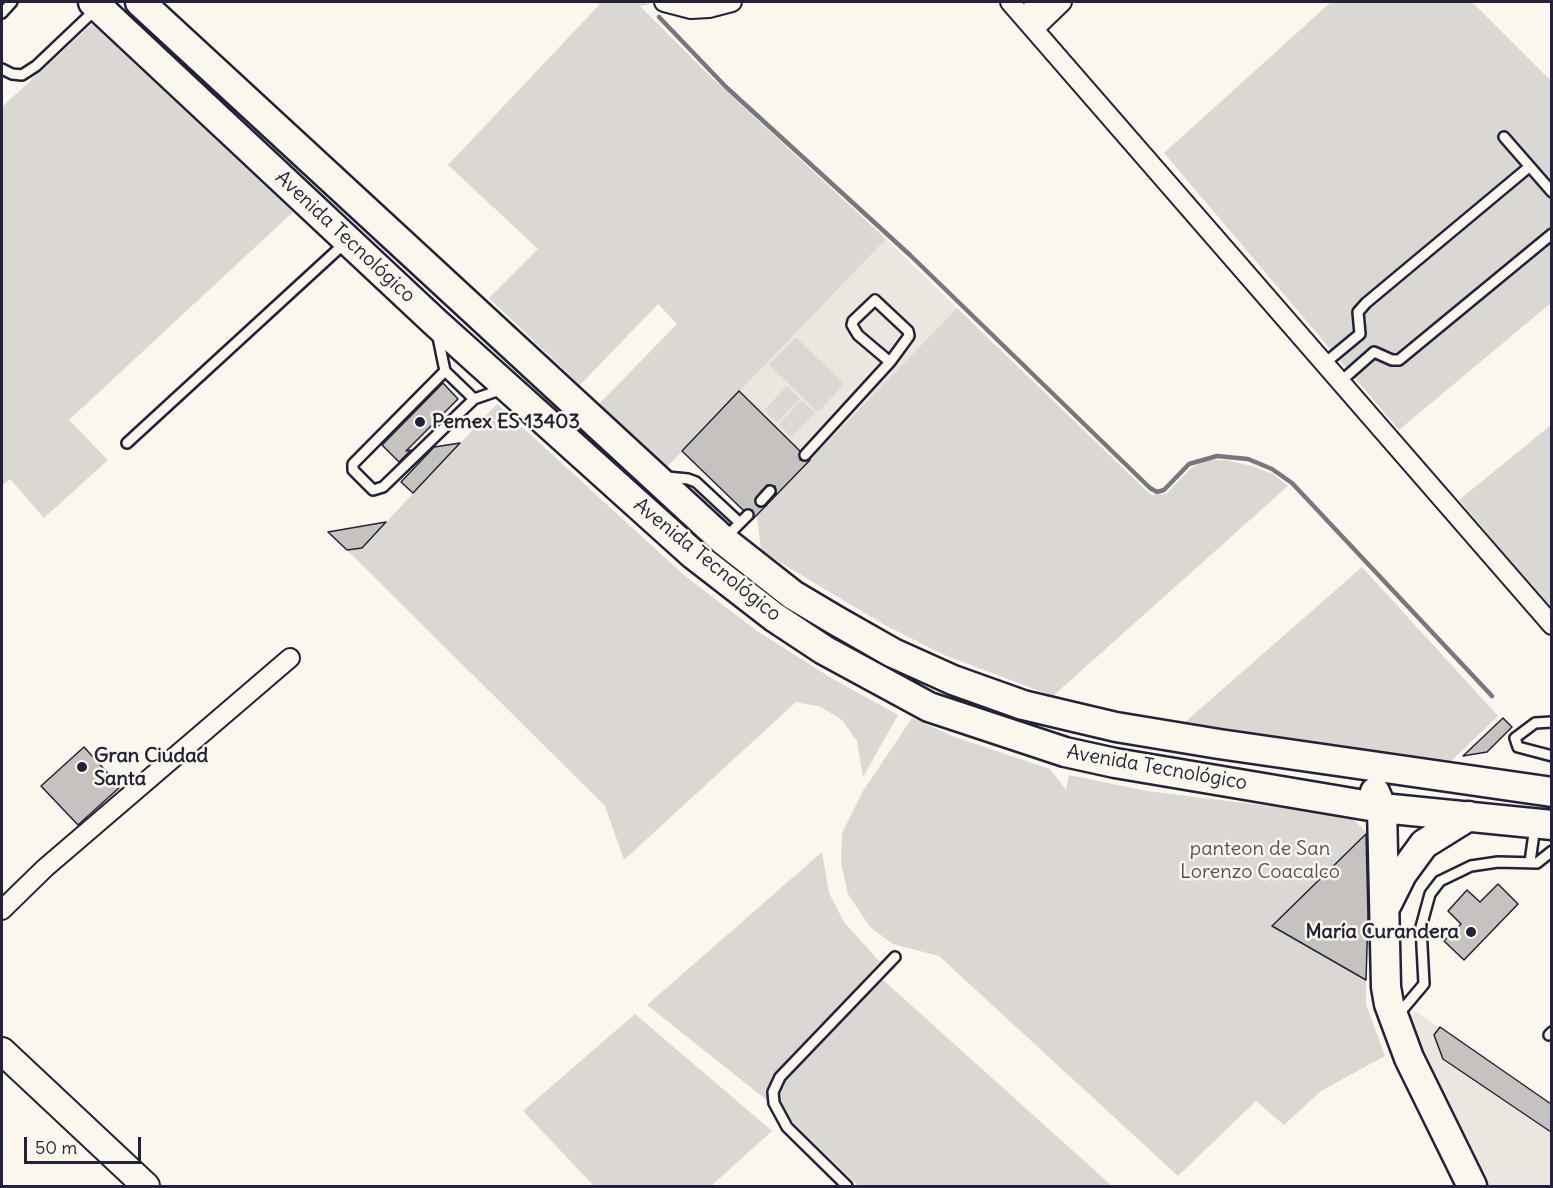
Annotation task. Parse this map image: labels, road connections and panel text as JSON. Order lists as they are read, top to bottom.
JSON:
{
  "streets": {
    "main road": ["Avenida Tecnológico"]
  },
  "parks": ["panteon de San Lorenzo Coacalco"],
  "places": ["Pemex ES 13403", "Gran Ciudad Santa", "María Curandera"],
  "scale_bar": "50 m"
}
